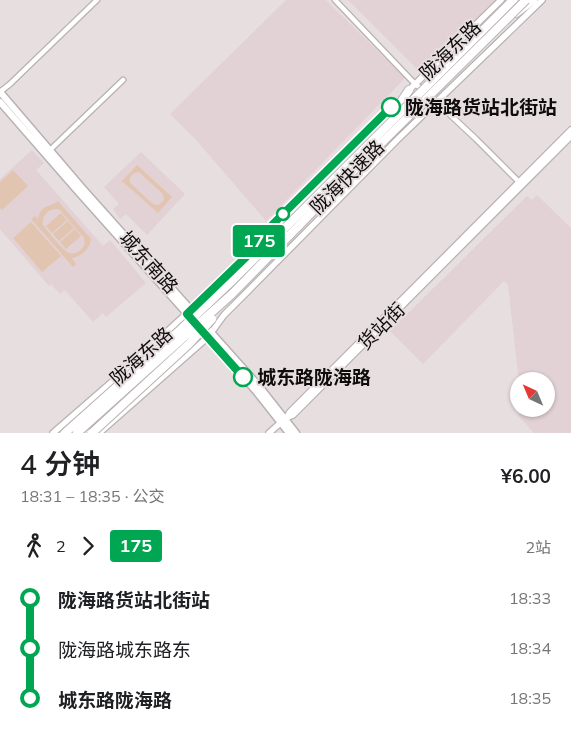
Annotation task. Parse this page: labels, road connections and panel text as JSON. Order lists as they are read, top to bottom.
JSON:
{
  "streets": {
    "highway": ["陇海快速路"],
    "main road": ["城东南路"],
    "street": ["陇海东路", "货站街"]
  },
  "crossings": [
    ["陇海东路", "城东南路"],
    ["城东南路", "货站街"]
  ],
  "places": ["陇海路货站北街站", "城东路陇海路"],
  "lines": ["bus line 175"],
  "north": "top left",
  "page": {
    "on_map": "175",
    "heading": ["4 分钟", "18:31 – 18:35 · 公交", "¥6.00"],
    "legs": ["2", "175", "2站"],
    "list": [
      {
        "name": "陇海路货站北街站",
        "value": "18:33"
      },
      {
        "name": "陇海路城东路东",
        "value": "18:34"
      },
      {
        "name": "城东路陇海路",
        "value": "18:35"
      }
    ]
  }
}
